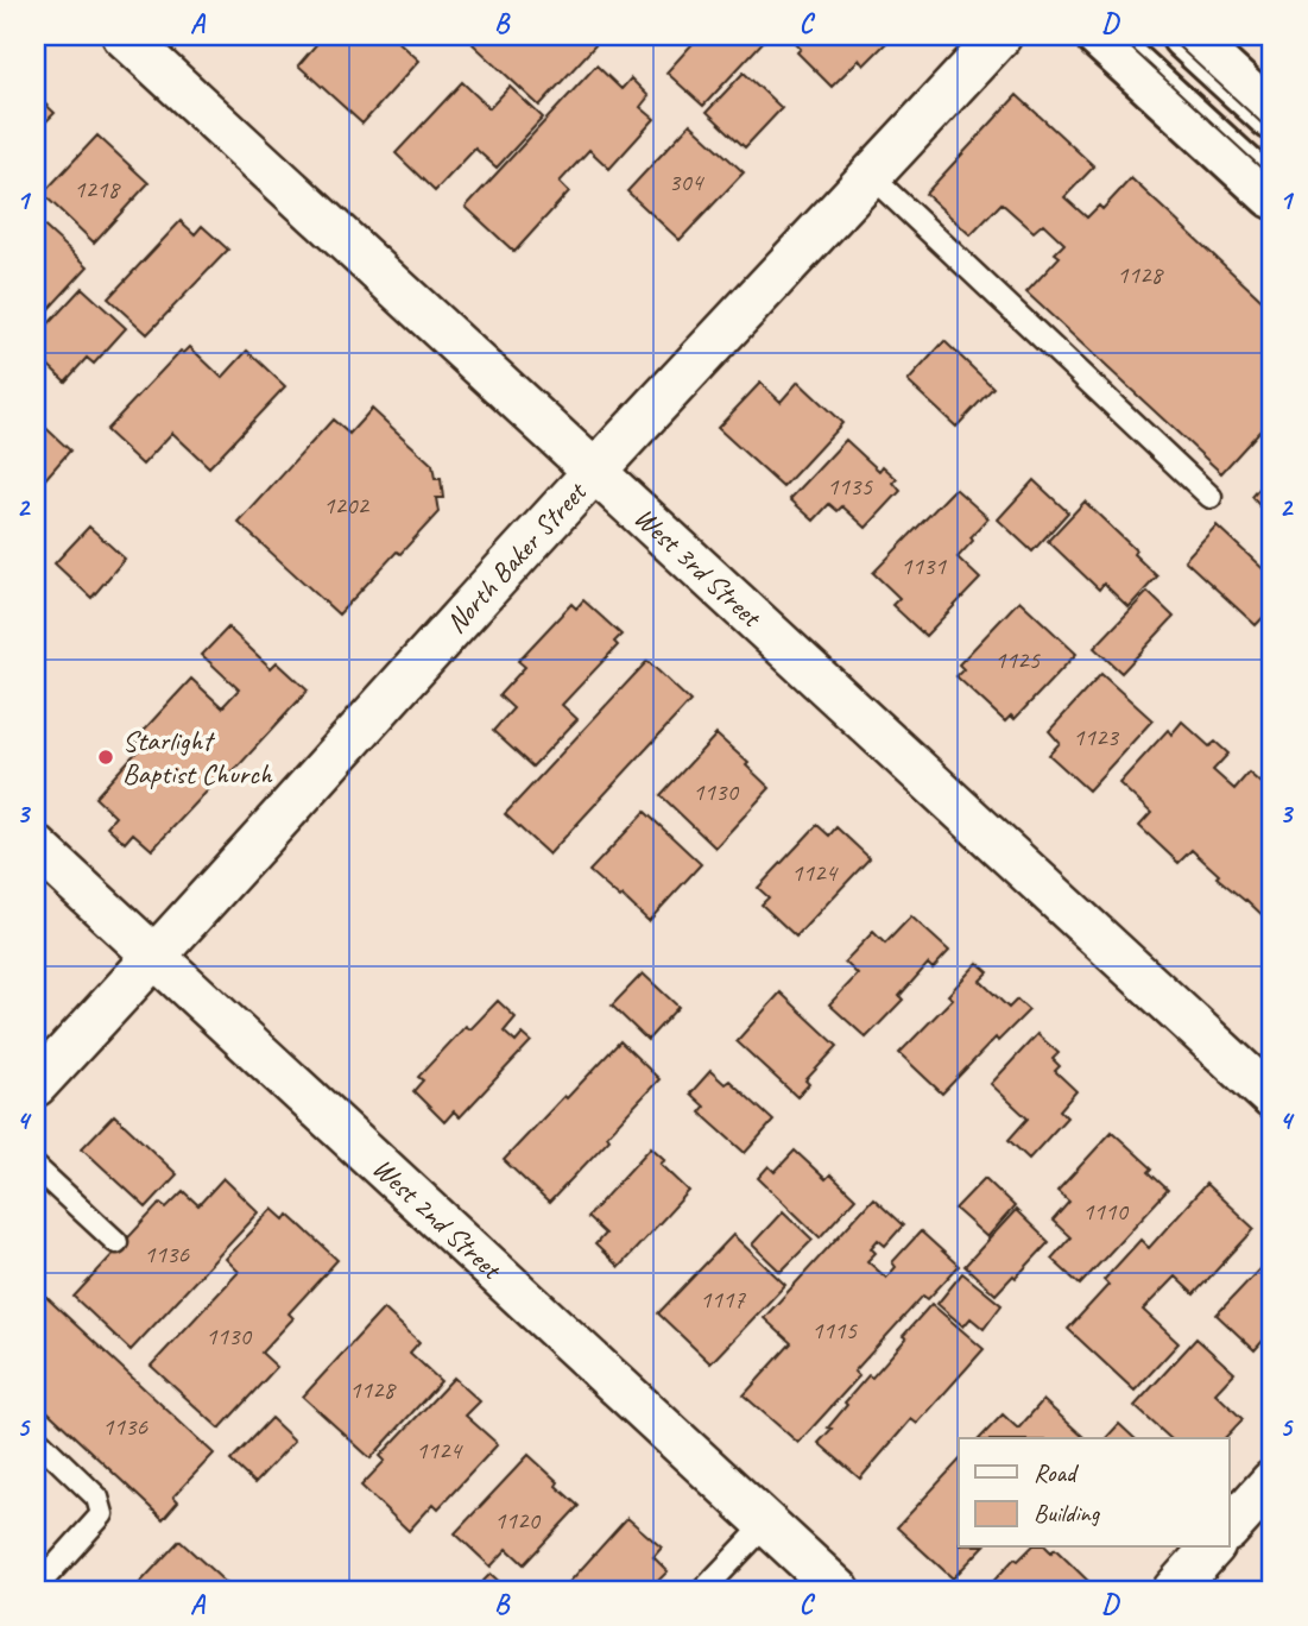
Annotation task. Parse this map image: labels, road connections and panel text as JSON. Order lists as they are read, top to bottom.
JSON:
{
  "streets": {
    "street": ["North Baker Street", "West 3rd Street", "West 2nd Street"]
  },
  "crossings": [
    ["North Baker Street", "West 3rd Street"],
    ["North Baker Street", "West 2nd Street"]
  ],
  "places": ["Starlight Baptist Church"],
  "house_numbers": [
    "304",
    "1218",
    "1128",
    "1135",
    "1202",
    "1131",
    "1125",
    "1123",
    "1130",
    "1124",
    "1110",
    "1136",
    "1117",
    "1115",
    "1130",
    "1128",
    "1136",
    "1124",
    "1120"
  ],
  "legend": ["Road", "Building"],
  "grid": {
    "columns": [
      "A",
      "B",
      "C",
      "D"
    ],
    "rows": [
      "1",
      "2",
      "3",
      "4",
      "5"
    ]
  }
}
